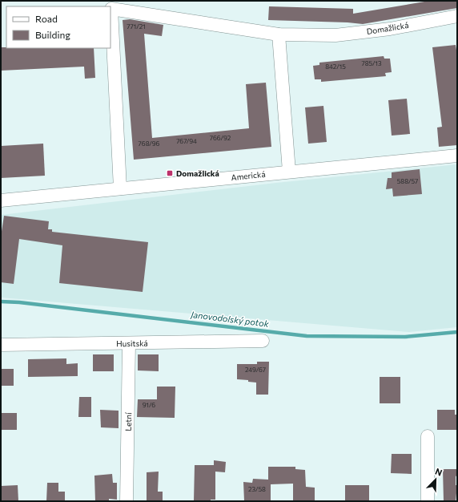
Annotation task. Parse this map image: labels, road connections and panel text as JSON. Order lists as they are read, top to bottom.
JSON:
{
  "streets": {
    "street": [
      "Domažlická",
      "Americká",
      "Husitská",
      "Letní"
    ]
  },
  "crossings": [
    ["Domažlická", "Americká"],
    ["Husitská", "Letní"]
  ],
  "water": ["Janovodolský potok"],
  "places": {
    "transit": ["Domažlická"]
  },
  "house_numbers": [
    "771/21",
    "785/13",
    "842/15",
    "766/92",
    "767/94",
    "768/96",
    "588/57",
    "249/67",
    "91/6",
    "23/58"
  ],
  "legend": ["Road", "Building"],
  "north": "top right"
}
